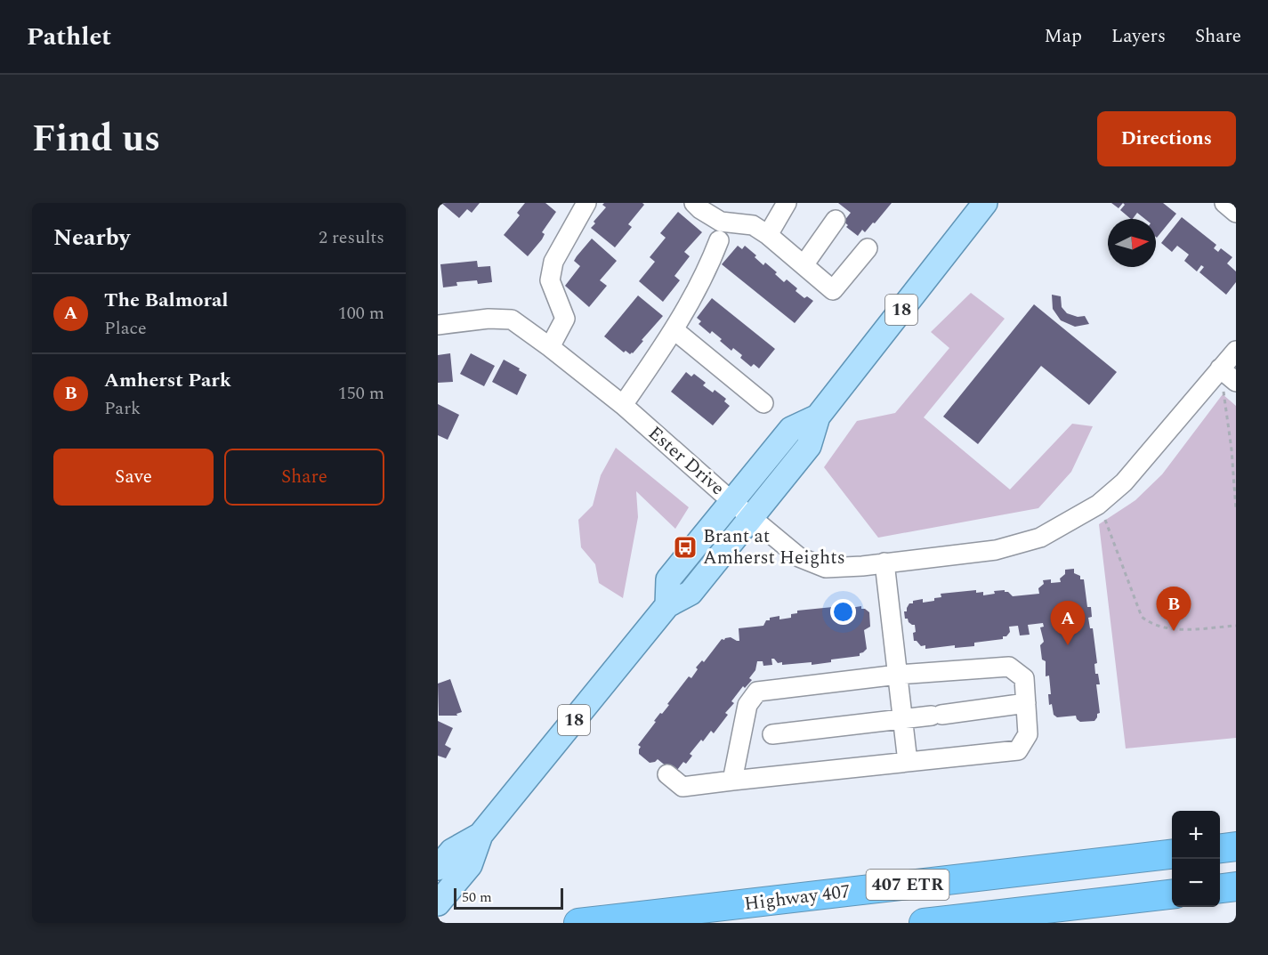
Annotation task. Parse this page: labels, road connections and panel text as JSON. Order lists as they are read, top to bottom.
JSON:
{
  "streets": {
    "highway": ["407 ETR", "Highway 407"],
    "main road": ["18"],
    "street": ["Ester Drive"]
  },
  "crossings": [
    ["18", "Ester Drive"]
  ],
  "places": {
    "bus stop": ["Brant at Amherst Heights"]
  },
  "scale_bar": "50 m",
  "north": "right",
  "page": {
    "header": "Pathlet",
    "nav": ["Map", "Layers", "Share"],
    "title": "Find us",
    "buttons": [
      "Directions",
      ["Save", "Share"]
    ],
    "heading": ["Nearby", "2 results"],
    "list": [
      {
        "mark": "A",
        "name": "The Balmoral",
        "note": "Place",
        "value": "100 m"
      },
      {
        "mark": "B",
        "name": "Amherst Park",
        "note": "Park",
        "value": "150 m"
      }
    ],
    "pins": ["B", "A"],
    "map_buttons": ["+", "−"],
    "scale": "50 m"
  }
}
